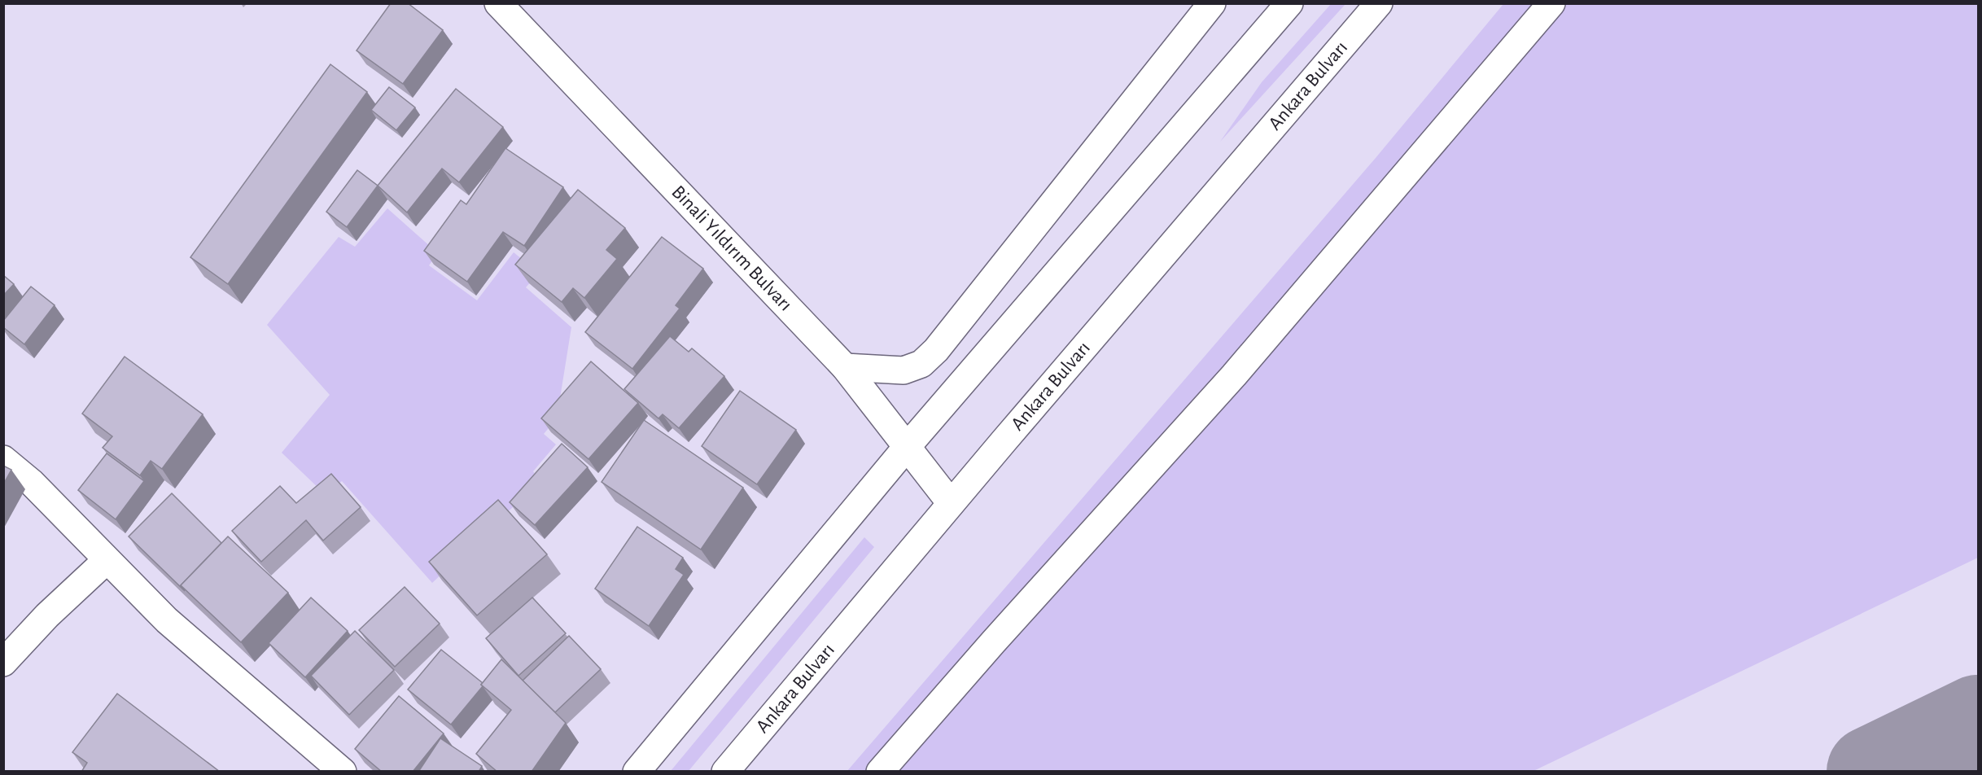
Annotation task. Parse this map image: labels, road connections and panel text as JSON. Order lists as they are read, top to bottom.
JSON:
{
  "streets": {
    "main road": ["Ankara Bulvarı", "Binali Yıldırım Bulvarı"]
  },
  "crossings": [
    ["Ankara Bulvarı", "Binali Yıldırım Bulvarı"]
  ]
}
